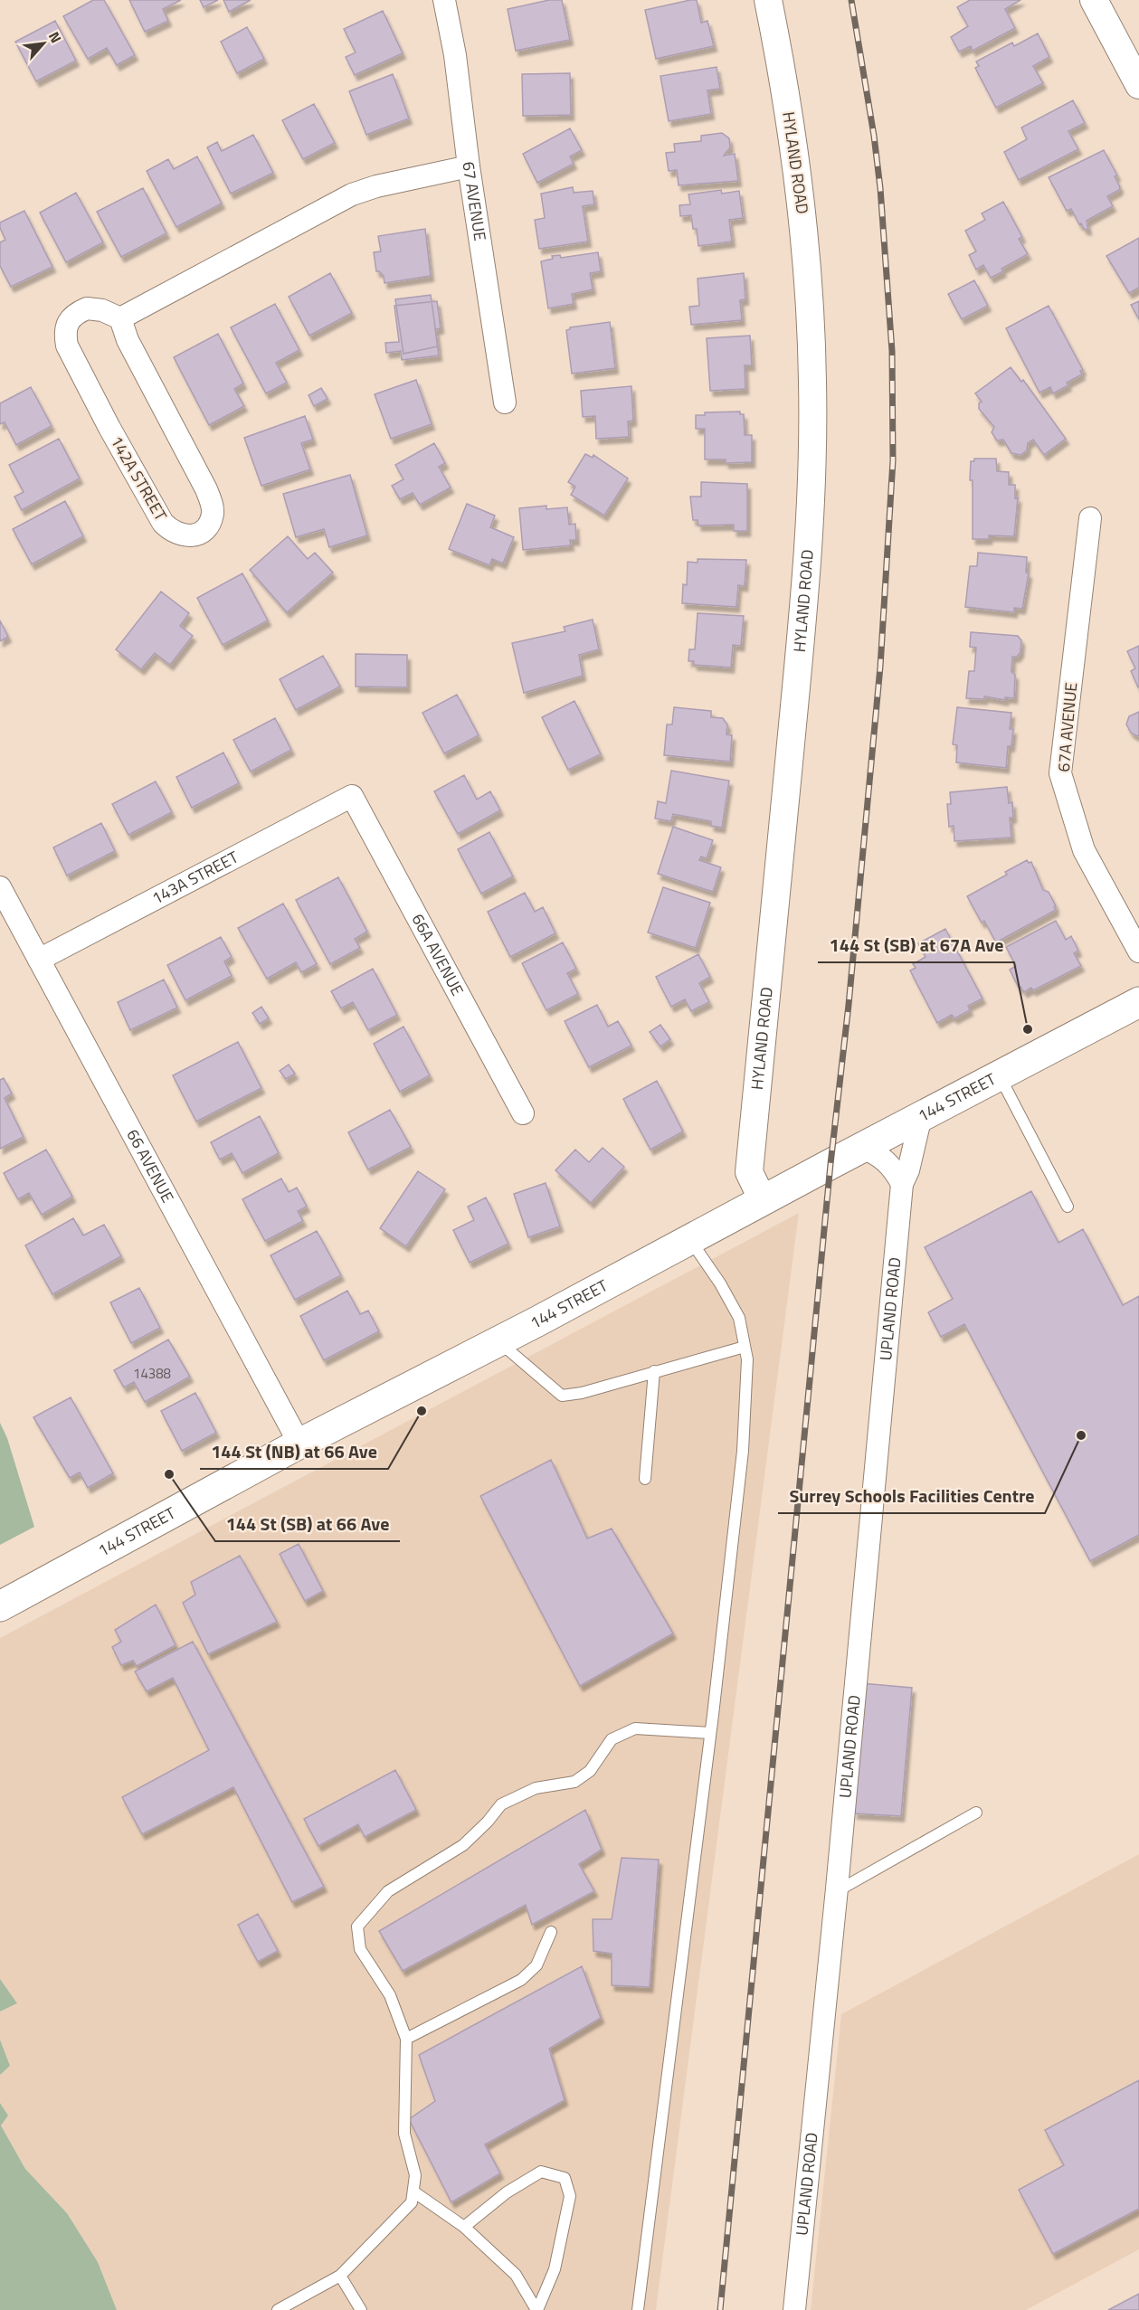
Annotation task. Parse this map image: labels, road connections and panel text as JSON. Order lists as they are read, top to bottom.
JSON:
{
  "streets": {
    "main road": ["144 STREET"],
    "street": [
      "HYLAND ROAD",
      "67 AVENUE",
      "142A STREET",
      "67A AVENUE",
      "143A STREET",
      "66A AVENUE",
      "66 AVENUE",
      "UPLAND ROAD"
    ]
  },
  "crossings": [
    ["HYLAND ROAD", "144 STREET"],
    ["143A STREET", "66A AVENUE"],
    ["143A STREET", "66 AVENUE"],
    ["144 STREET", "66 AVENUE"],
    ["144 STREET", "UPLAND ROAD"]
  ],
  "places": [
    "144 St (SB) at 67A Ave",
    "144 St (NB) at 66 Ave",
    "Surrey Schools Facilities Centre",
    "144 St (SB) at 66 Ave"
  ],
  "house_numbers": ["14388"],
  "north": "top right"
}
